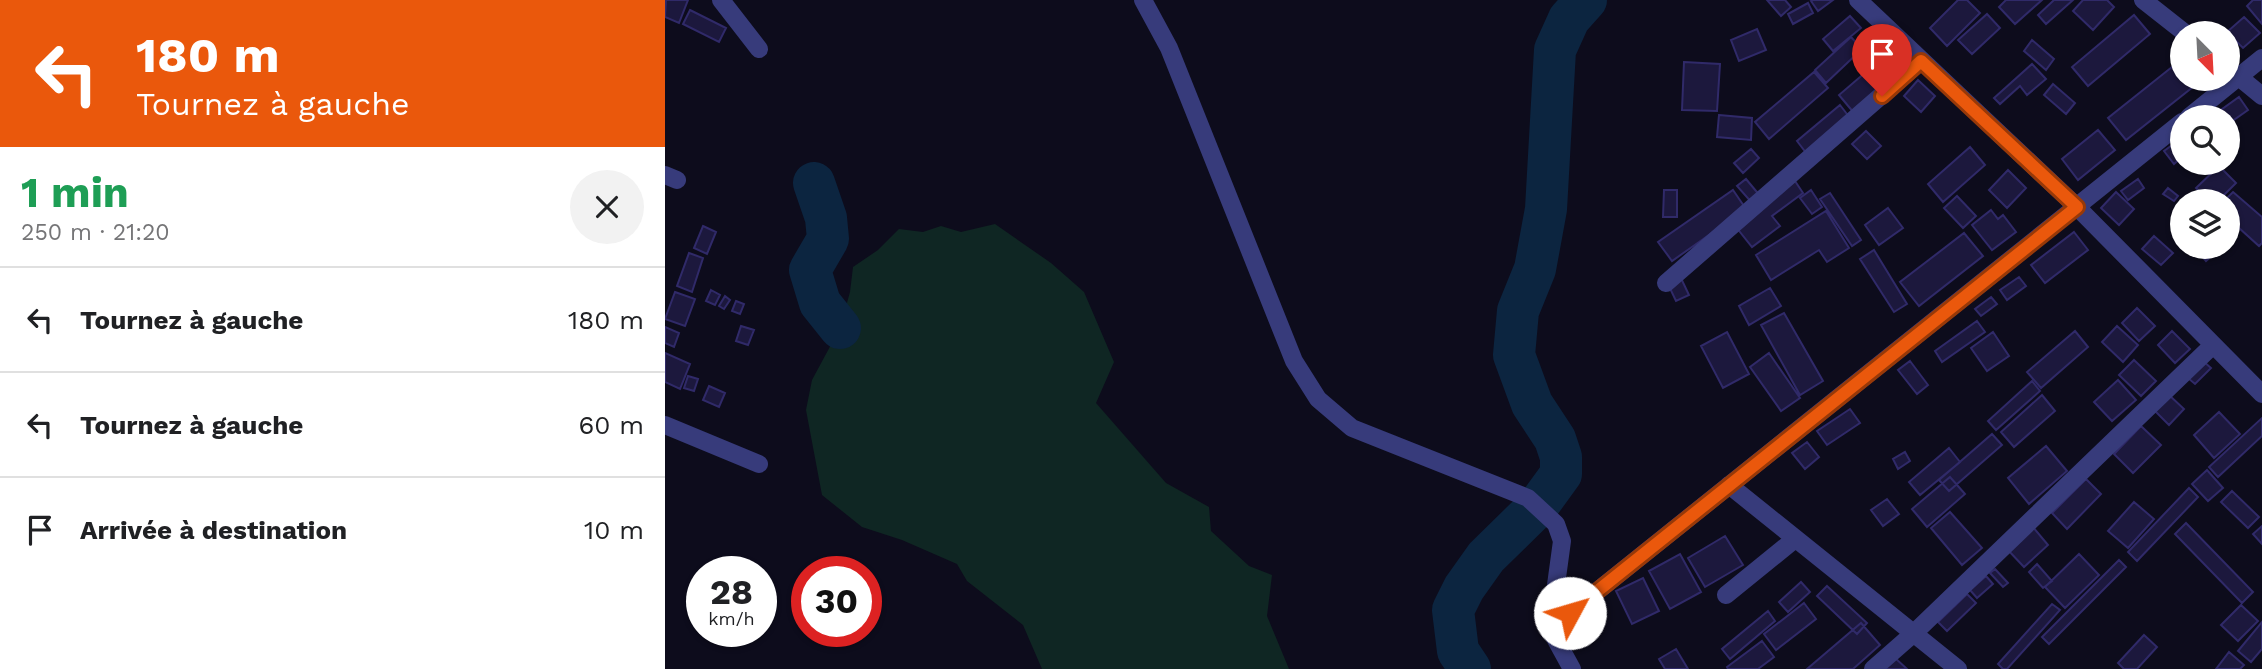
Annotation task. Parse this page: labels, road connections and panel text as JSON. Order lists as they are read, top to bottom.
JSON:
{
  "north": "bottom right",
  "page": {
    "turn": ["180 m", "Tournez à gauche"],
    "heading": ["1 min", "250 m · 21:20"],
    "list": [
      {
        "name": "Tournez à gauche",
        "value": "180 m"
      },
      {
        "name": "Tournez à gauche",
        "value": "60 m"
      },
      {
        "name": "Arrivée à destination",
        "value": "10 m"
      }
    ],
    "speed": "28 km/h",
    "limit": "30"
  }
}
